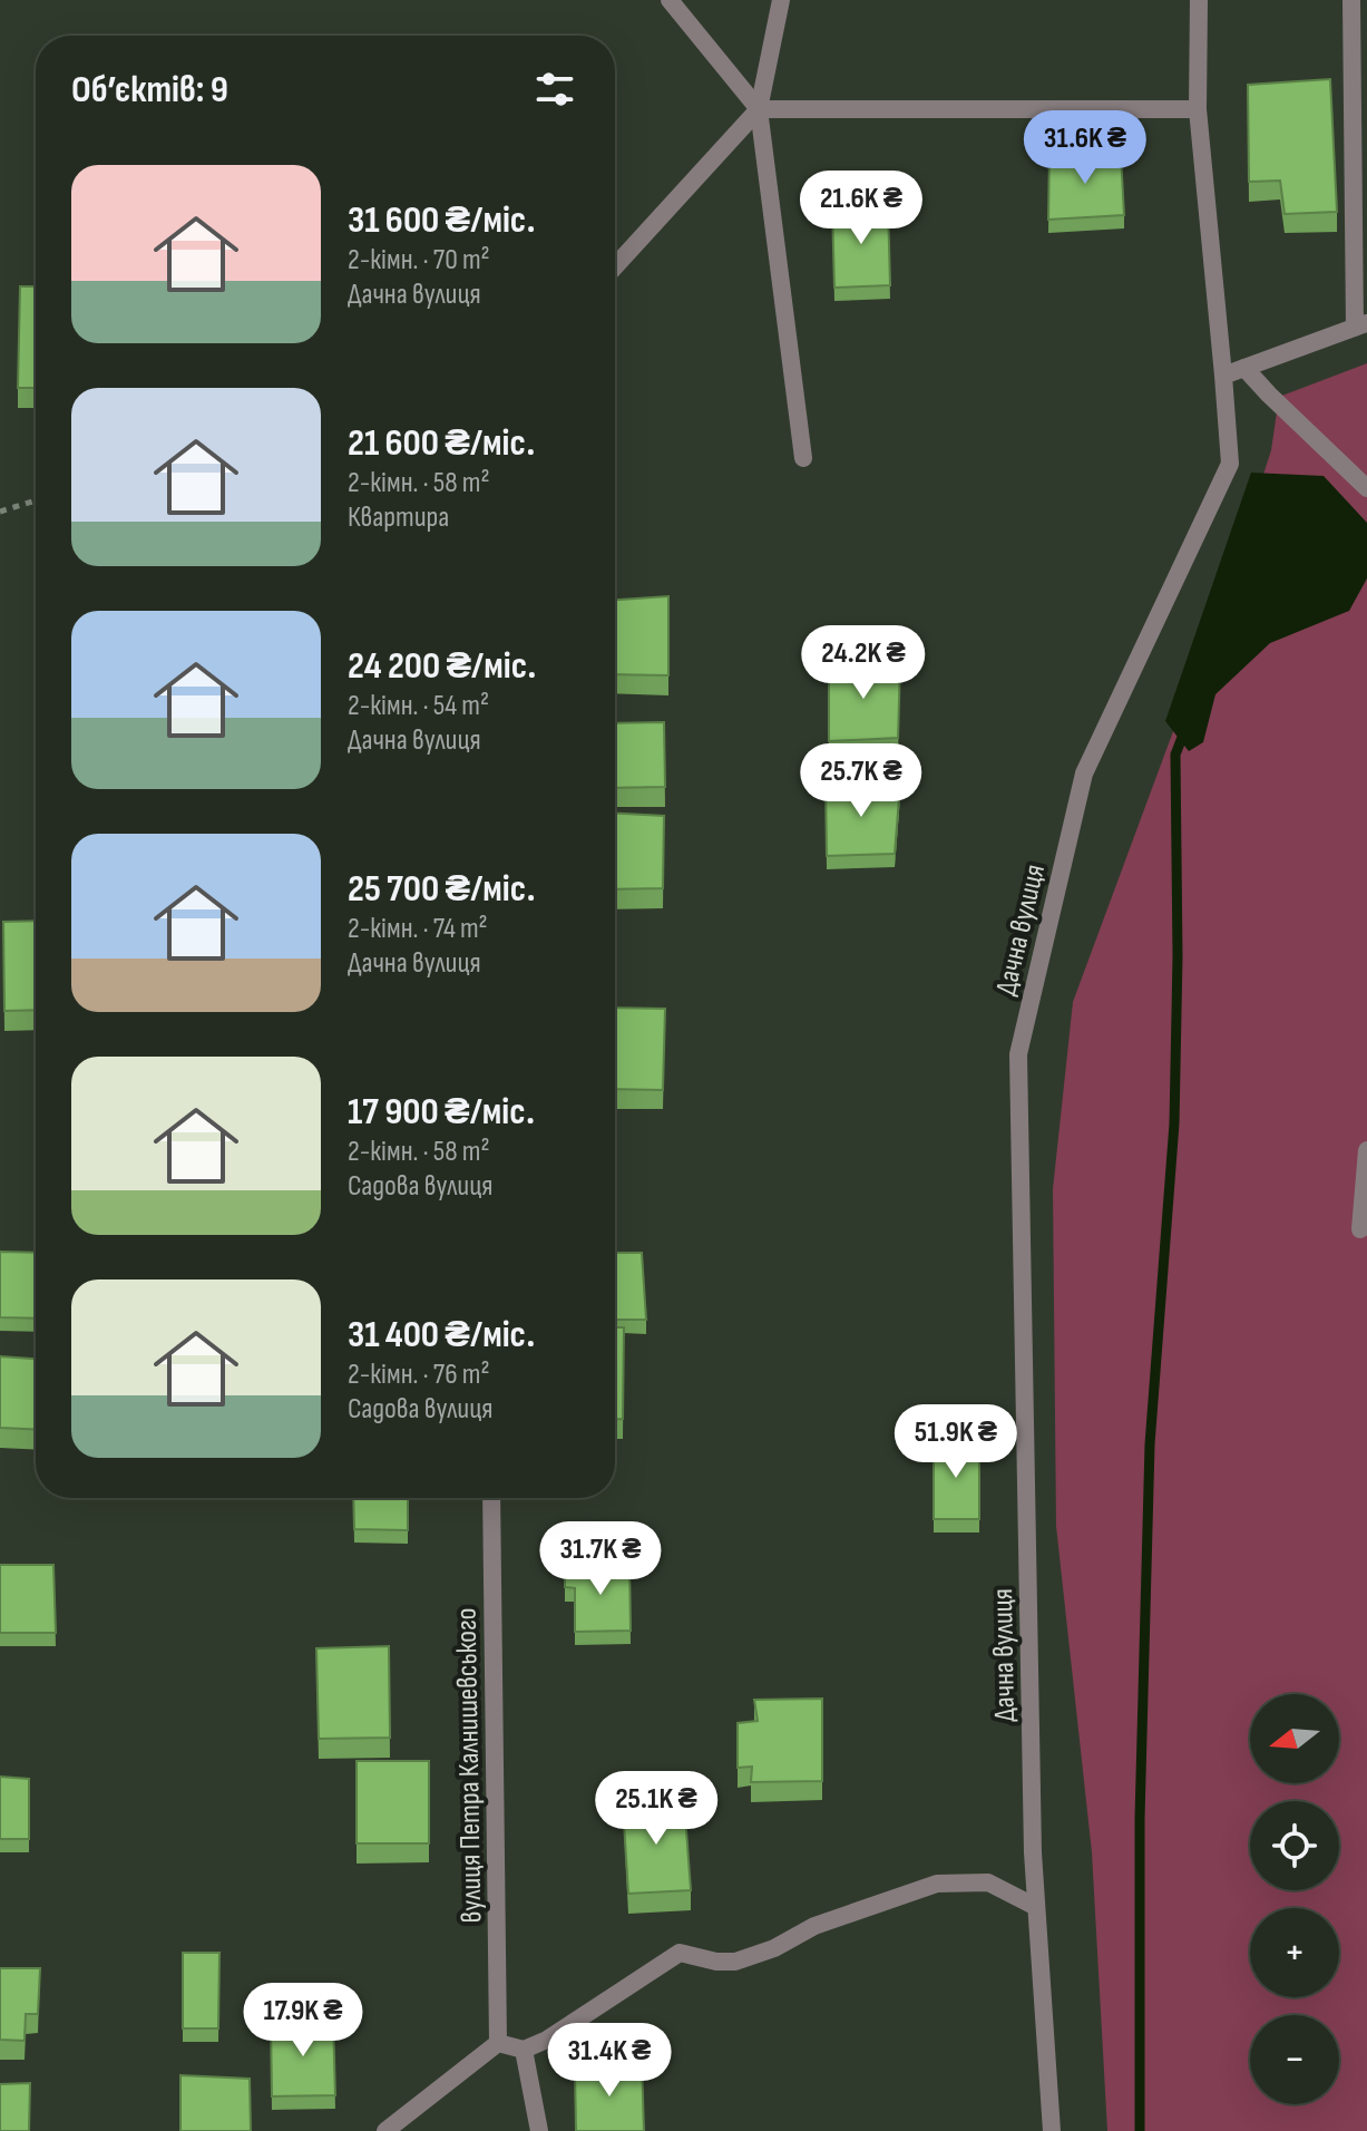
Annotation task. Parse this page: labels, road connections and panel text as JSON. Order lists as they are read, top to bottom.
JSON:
{
  "streets": {
    "street": ["Дачна вулиця", "вулиця Петра Калнишевського"]
  },
  "north": "left",
  "page": {
    "heading": "Об’єктів: 9",
    "price": [
      "31.6K ₴",
      "21.6K ₴",
      "24.2K ₴",
      "25.7K ₴",
      "51.9K ₴",
      "31.7K ₴",
      "25.1K ₴",
      "17.9K ₴",
      "31.4K ₴"
    ],
    "list": [
      {
        "name": "31 600 ₴/міс.",
        "note": "2-кімн. · 70 m² · Дачна вулиця"
      },
      {
        "name": "21 600 ₴/міс.",
        "note": "2-кімн. · 58 m² · Квартира"
      },
      {
        "name": "24 200 ₴/міс.",
        "note": "2-кімн. · 54 m² · Дачна вулиця"
      },
      {
        "name": "25 700 ₴/міс.",
        "note": "2-кімн. · 74 m² · Дачна вулиця"
      },
      {
        "name": "17 900 ₴/міс.",
        "note": "2-кімн. · 58 m² · Садова вулиця"
      },
      {
        "name": "31 400 ₴/міс.",
        "note": "2-кімн. · 76 m² · Садова вулиця"
      }
    ],
    "map_buttons": ["+", "−"]
  }
}
